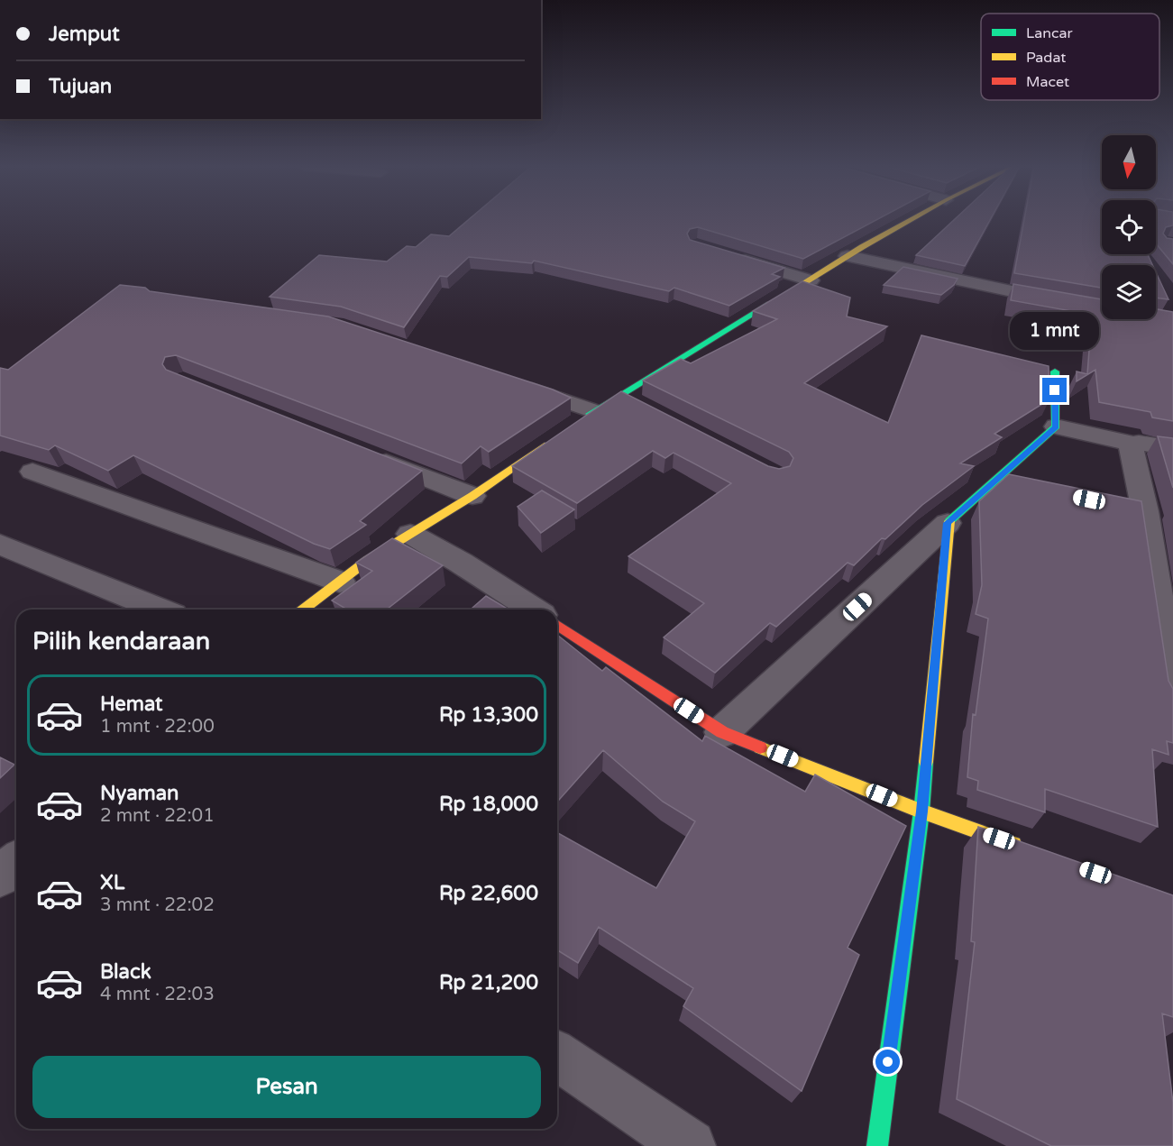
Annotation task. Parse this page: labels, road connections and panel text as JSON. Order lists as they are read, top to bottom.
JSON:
{
  "legend": ["Lancar", "Padat", "Macet"],
  "north": "bottom",
  "page": {
    "banner": ["Jemput", "Tujuan"],
    "bubble": "1 mnt",
    "heading": "Pilih kendaraan",
    "list": [
      {
        "name": "Hemat",
        "note": "1 mnt · 22:00",
        "value": "Rp 13,300"
      },
      {
        "name": "Nyaman",
        "note": "2 mnt · 22:01",
        "value": "Rp 18,000"
      },
      {
        "name": "XL",
        "note": "3 mnt · 22:02",
        "value": "Rp 22,600"
      },
      {
        "name": "Black",
        "note": "4 mnt · 22:03",
        "value": "Rp 21,200"
      }
    ],
    "buttons": "Pesan"
  }
}
